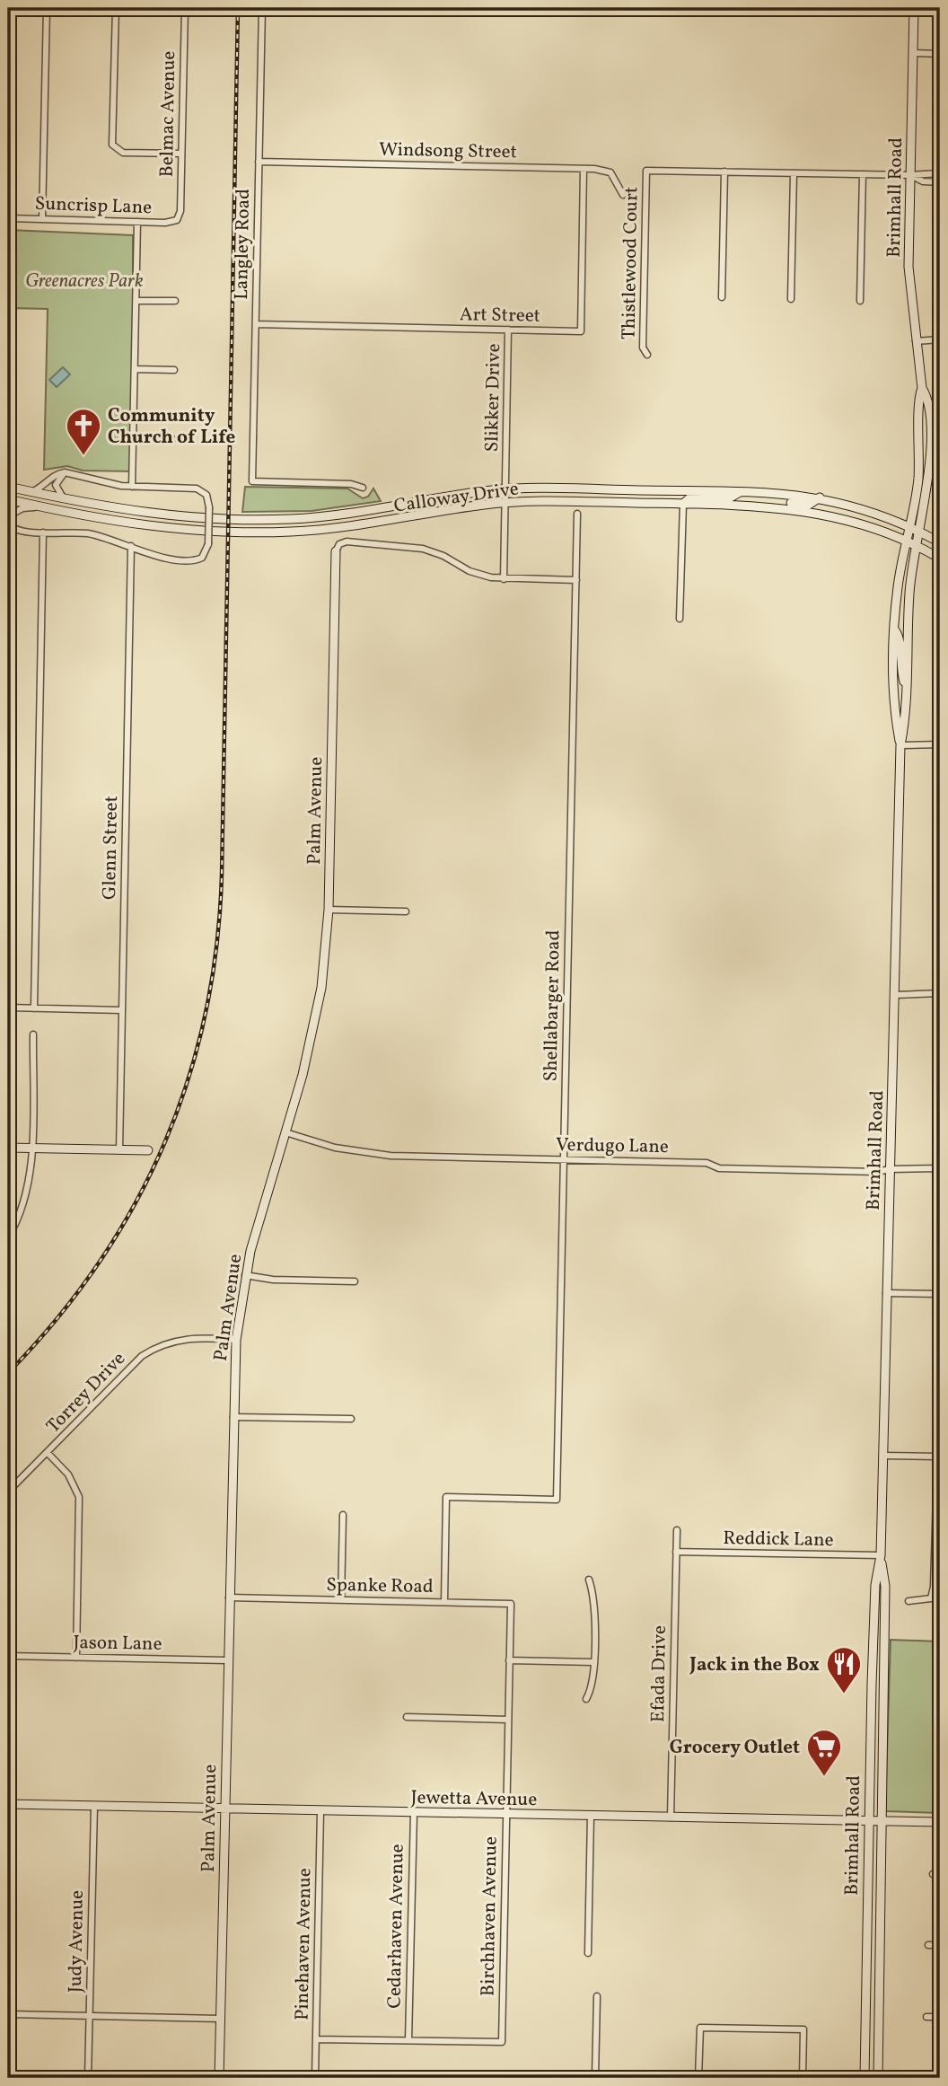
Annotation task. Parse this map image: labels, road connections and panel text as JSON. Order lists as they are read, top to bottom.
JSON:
{
  "streets": {
    "street": [
      "Belmac Avenue",
      "Windsong Street",
      "Brimhall Road",
      "Suncrisp Lane",
      "Langley Road",
      "Thistlewood Court",
      "Art Street",
      "Slikker Drive",
      "Calloway Drive",
      "Palm Avenue",
      "Glenn Street",
      "Shellabarger Road",
      "Verdugo Lane",
      "Torrey Drive",
      "Reddick Lane",
      "Spanke Road",
      "Jason Lane",
      "Efada Drive",
      "Jewetta Avenue",
      "Birchhaven Avenue",
      "Cedarhaven Avenue",
      "Judy Avenue",
      "Pinehaven Avenue"
    ]
  },
  "crossings": [
    ["Belmac Avenue", "Suncrisp Lane"],
    ["Windsong Street", "Langley Road"],
    ["Windsong Street", "Art Street"],
    ["Brimhall Road", "Calloway Drive"],
    ["Brimhall Road", "Verdugo Lane"],
    ["Brimhall Road", "Reddick Lane"],
    ["Brimhall Road", "Jewetta Avenue"],
    ["Langley Road", "Art Street"],
    ["Art Street", "Slikker Drive"],
    ["Slikker Drive", "Calloway Drive"],
    ["Palm Avenue", "Verdugo Lane"],
    ["Palm Avenue", "Torrey Drive"],
    ["Palm Avenue", "Spanke Road"],
    ["Palm Avenue", "Jason Lane"],
    ["Palm Avenue", "Jewetta Avenue"],
    ["Shellabarger Road", "Verdugo Lane"],
    ["Shellabarger Road", "Spanke Road"],
    ["Reddick Lane", "Efada Drive"],
    ["Spanke Road", "Birchhaven Avenue"],
    ["Efada Drive", "Jewetta Avenue"],
    ["Jewetta Avenue", "Birchhaven Avenue"],
    ["Jewetta Avenue", "Cedarhaven Avenue"],
    ["Jewetta Avenue", "Judy Avenue"],
    ["Jewetta Avenue", "Pinehaven Avenue"],
    ["Birchhaven Avenue", "Cedarhaven Avenue"]
  ],
  "parks": ["Greenacres Park"],
  "places": {
    "church": ["Community Church of Life"],
    "restaurant": ["Jack in the Box"],
    "supermarket": ["Grocery Outlet"]
  }
}
